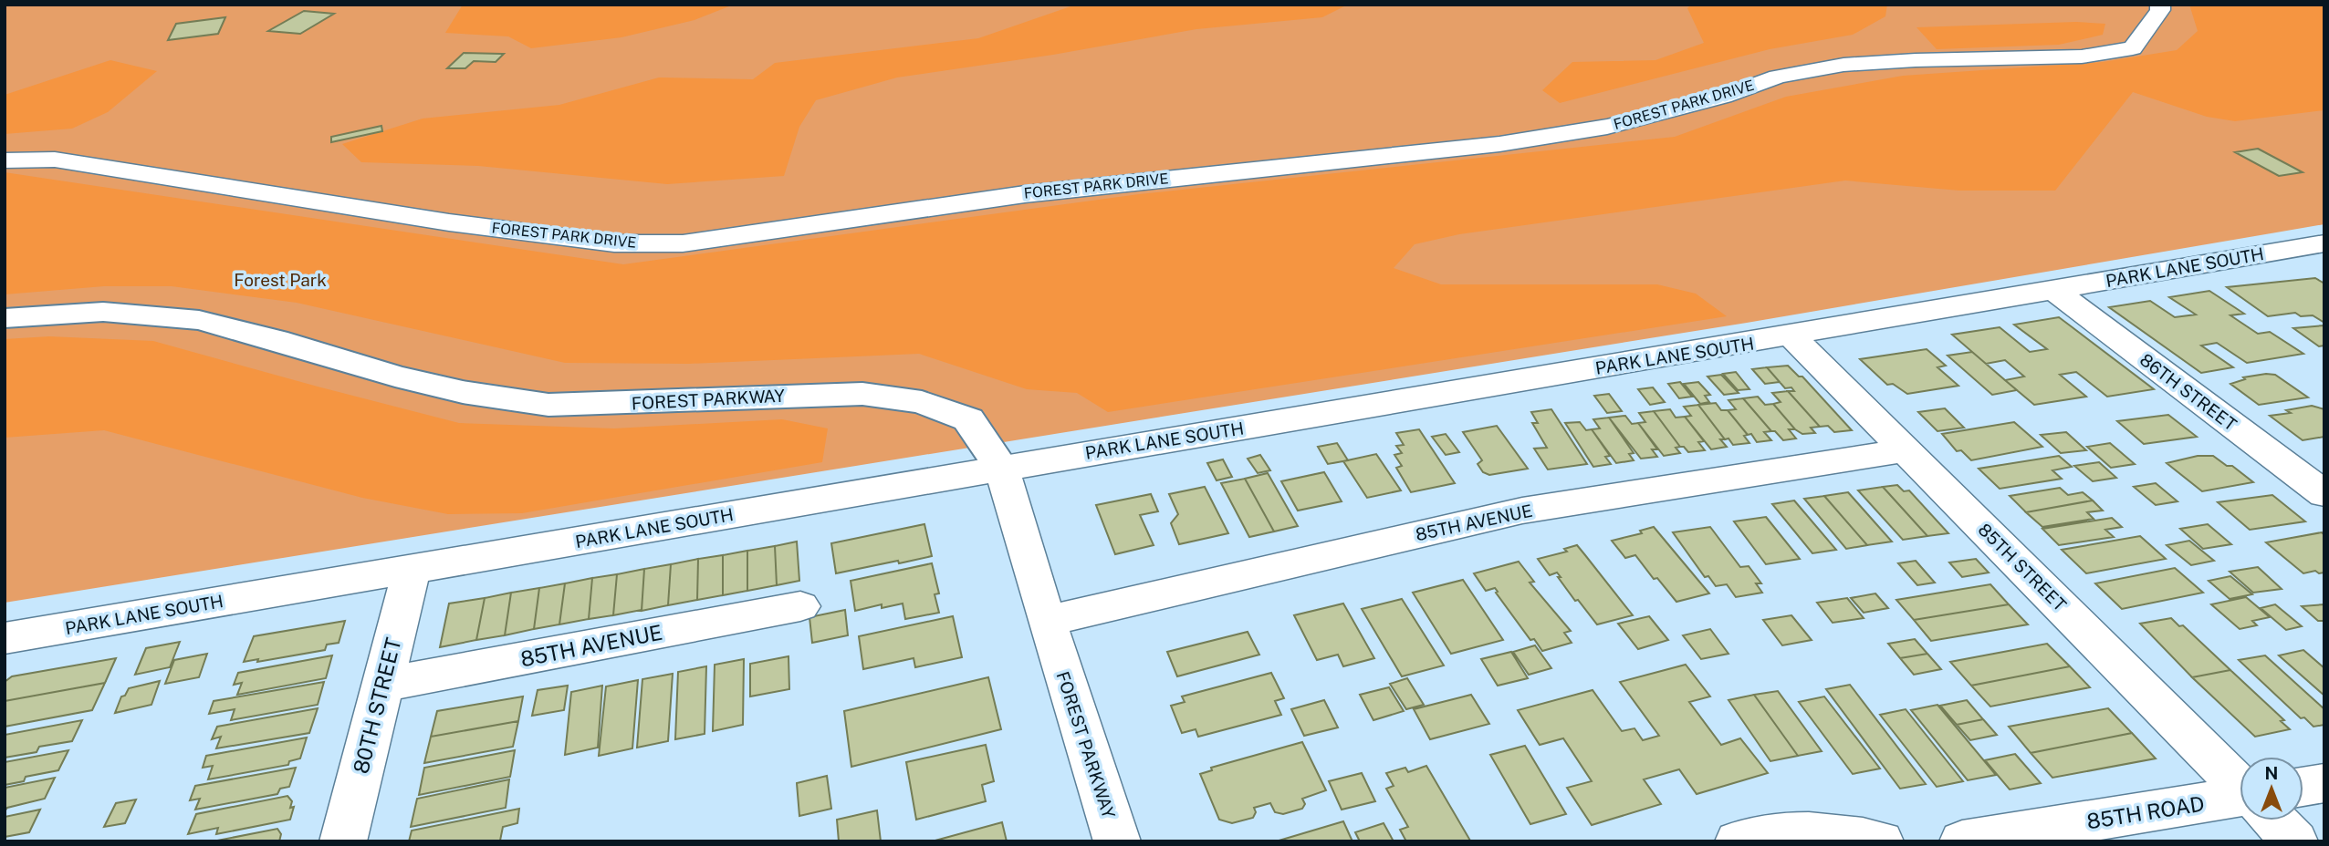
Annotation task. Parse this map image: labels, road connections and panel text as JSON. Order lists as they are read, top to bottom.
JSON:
{
  "streets": {
    "street": [
      "FOREST PARK DRIVE",
      "PARK LANE SOUTH",
      "86TH STREET",
      "FOREST PARKWAY",
      "85TH AVENUE",
      "85TH STREET",
      "80TH STREET",
      "85TH ROAD"
    ]
  },
  "crossings": [
    ["PARK LANE SOUTH", "86TH STREET"],
    ["PARK LANE SOUTH", "FOREST PARKWAY"],
    ["PARK LANE SOUTH", "85TH STREET"],
    ["PARK LANE SOUTH", "80TH STREET"],
    ["FOREST PARKWAY", "85TH AVENUE"],
    ["85TH AVENUE", "85TH STREET"],
    ["85TH AVENUE", "80TH STREET"]
  ],
  "parks": ["Forest Park"],
  "north": "top"
}
